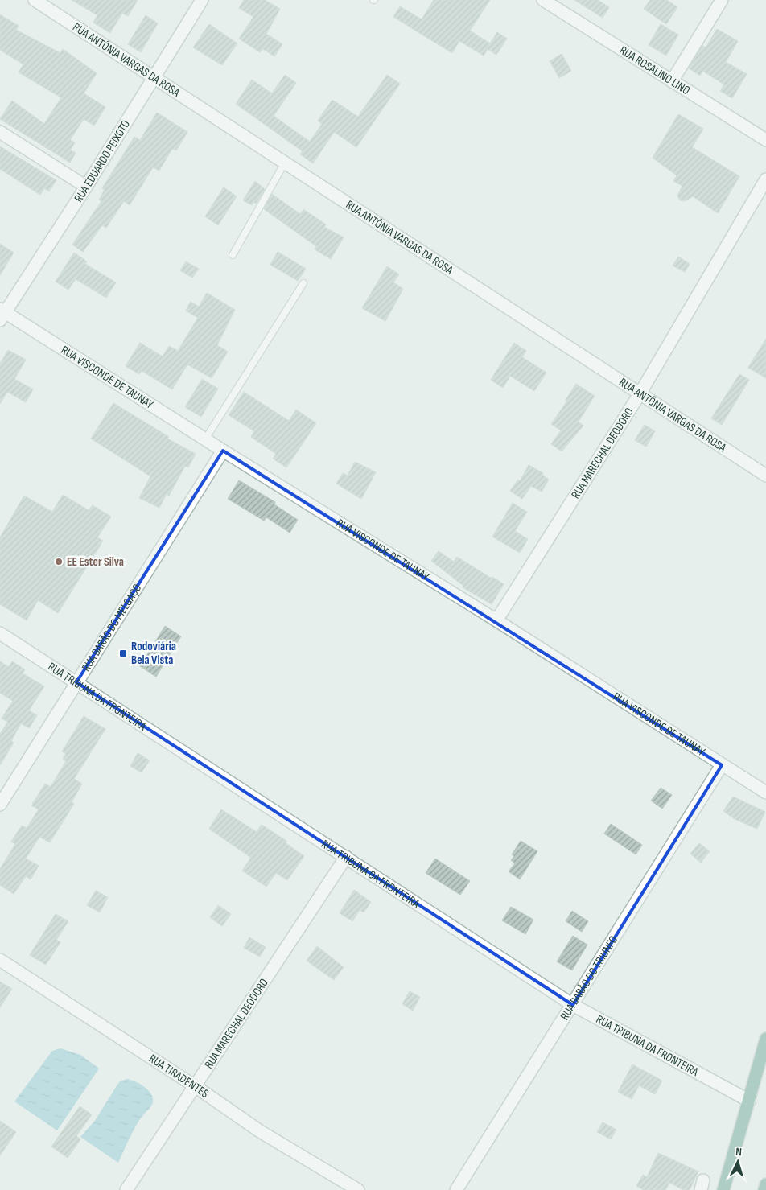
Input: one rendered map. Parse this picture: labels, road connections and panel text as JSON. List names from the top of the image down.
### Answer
{
  "streets": {
    "street": [
      "RUA ANTÔNIA VARGAS DA ROSA",
      "RUA ROSALINO LINO",
      "RUA EDUARDO PEIXOTO",
      "RUA VISCONDE DE TAUNAY",
      "RUA MARECHAL DEODORO",
      "RUA BARÃO DO MELGAÇO",
      "RUA TRIBUNA DA FRONTEIRA",
      "RUA BARÃO DO TRIUNFO",
      "RUA TIRADENTES"
    ]
  },
  "crossings": [
    ["RUA ANTÔNIA VARGAS DA ROSA", "RUA EDUARDO PEIXOTO"],
    ["RUA ANTÔNIA VARGAS DA ROSA", "RUA MARECHAL DEODORO"],
    ["RUA EDUARDO PEIXOTO", "RUA VISCONDE DE TAUNAY"],
    ["RUA VISCONDE DE TAUNAY", "RUA MARECHAL DEODORO"],
    ["RUA VISCONDE DE TAUNAY", "RUA BARÃO DO MELGAÇO"],
    ["RUA VISCONDE DE TAUNAY", "RUA BARÃO DO TRIUNFO"],
    ["RUA MARECHAL DEODORO", "RUA TRIBUNA DA FRONTEIRA"],
    ["RUA MARECHAL DEODORO", "RUA TIRADENTES"],
    ["RUA BARÃO DO MELGAÇO", "RUA TRIBUNA DA FRONTEIRA"],
    ["RUA TRIBUNA DA FRONTEIRA", "RUA BARÃO DO TRIUNFO"]
  ],
  "places": {
    "other": ["EE Ester Silva"],
    "transit": ["Rodoviária Bela Vista"]
  },
  "north": "top"
}
